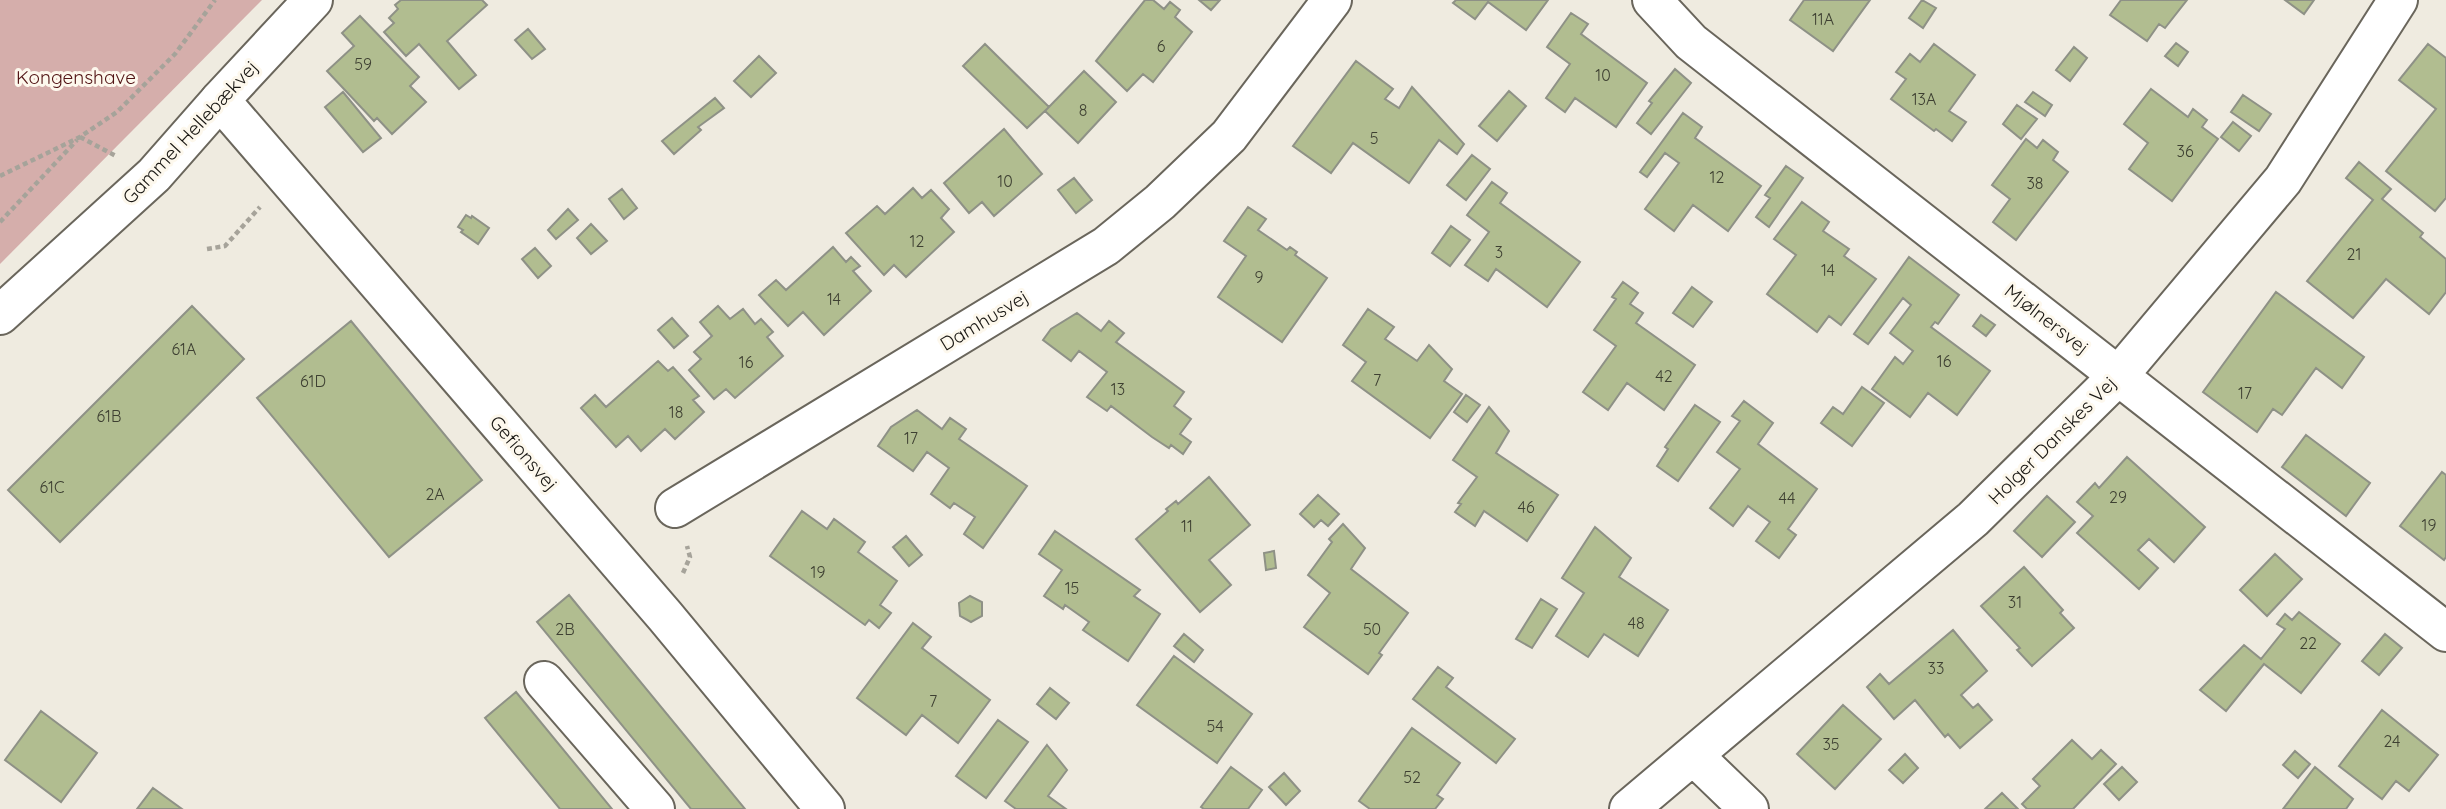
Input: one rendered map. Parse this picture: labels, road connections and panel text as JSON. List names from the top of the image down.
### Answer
{
  "streets": {
    "street": [
      "Gammel Hellebækvej",
      "Mjølnersvej",
      "Damhusvej",
      "Holger Danskes Vej",
      "Gefionsvej"
    ]
  },
  "crossings": [
    ["Gammel Hellebækvej", "Gefionsvej"],
    ["Mjølnersvej", "Holger Danskes Vej"]
  ],
  "parks": ["Kongenshave"],
  "house_numbers": [
    "11A",
    "6",
    "59",
    "10",
    "13A",
    "8",
    "5",
    "36",
    "12",
    "10",
    "38",
    "12",
    "3",
    "21",
    "14",
    "9",
    "14",
    "61A",
    "16",
    "16",
    "42",
    "7",
    "61D",
    "13",
    "17",
    "18",
    "61B",
    "17",
    "61C",
    "2A",
    "29",
    "44",
    "46",
    "19",
    "11",
    "19",
    "15",
    "31",
    "48",
    "2B",
    "50",
    "22",
    "33",
    "7",
    "54",
    "24",
    "35",
    "52"
  ]
}
